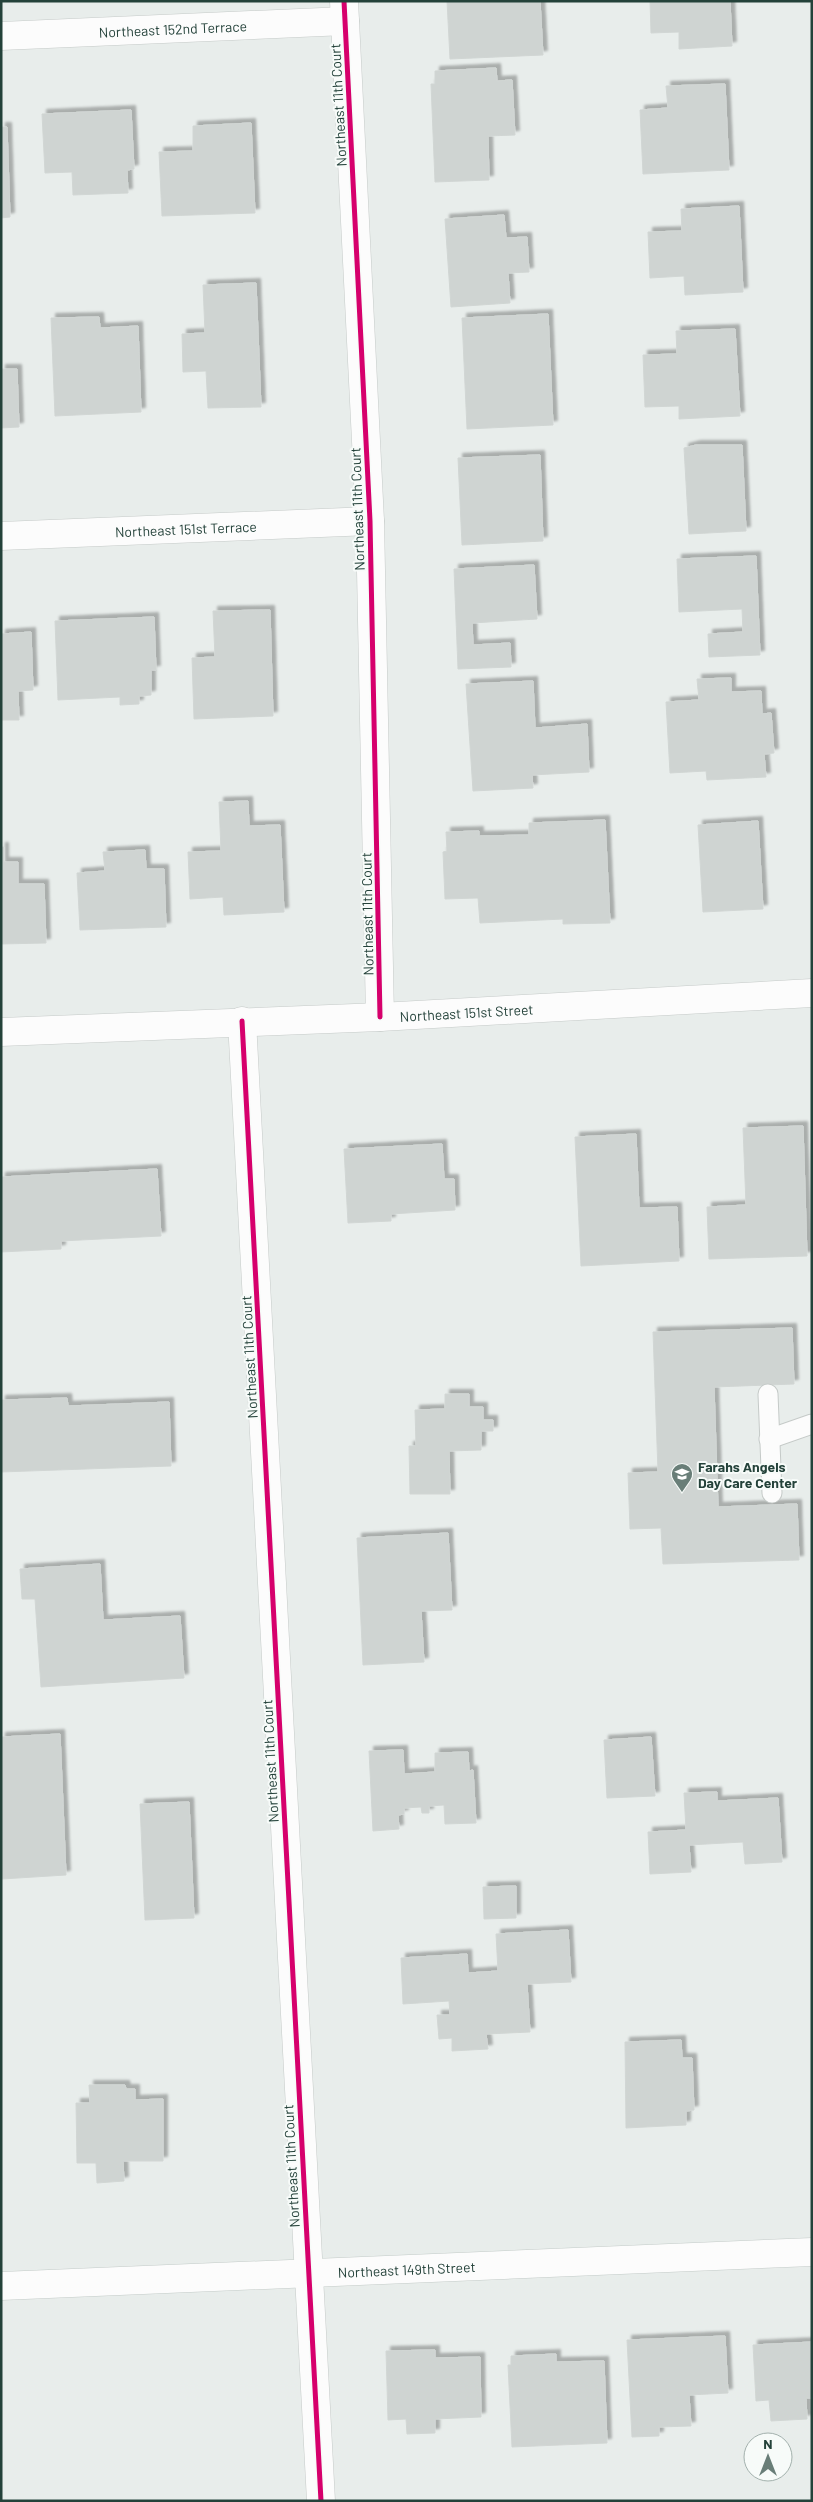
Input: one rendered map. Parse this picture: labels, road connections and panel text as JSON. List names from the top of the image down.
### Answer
{
  "streets": {
    "street": [
      "Northeast 152nd Terrace",
      "Northeast 11th Court",
      "Northeast 151st Terrace",
      "Northeast 151st Street",
      "Northeast 149th Street"
    ]
  },
  "crossings": [
    ["Northeast 152nd Terrace", "Northeast 11th Court"],
    ["Northeast 11th Court", "Northeast 151st Terrace"],
    ["Northeast 11th Court", "Northeast 151st Street"],
    ["Northeast 11th Court", "Northeast 149th Street"]
  ],
  "places": {
    "school or university": ["Farahs Angels Day Care Center"]
  },
  "north": "top"
}
